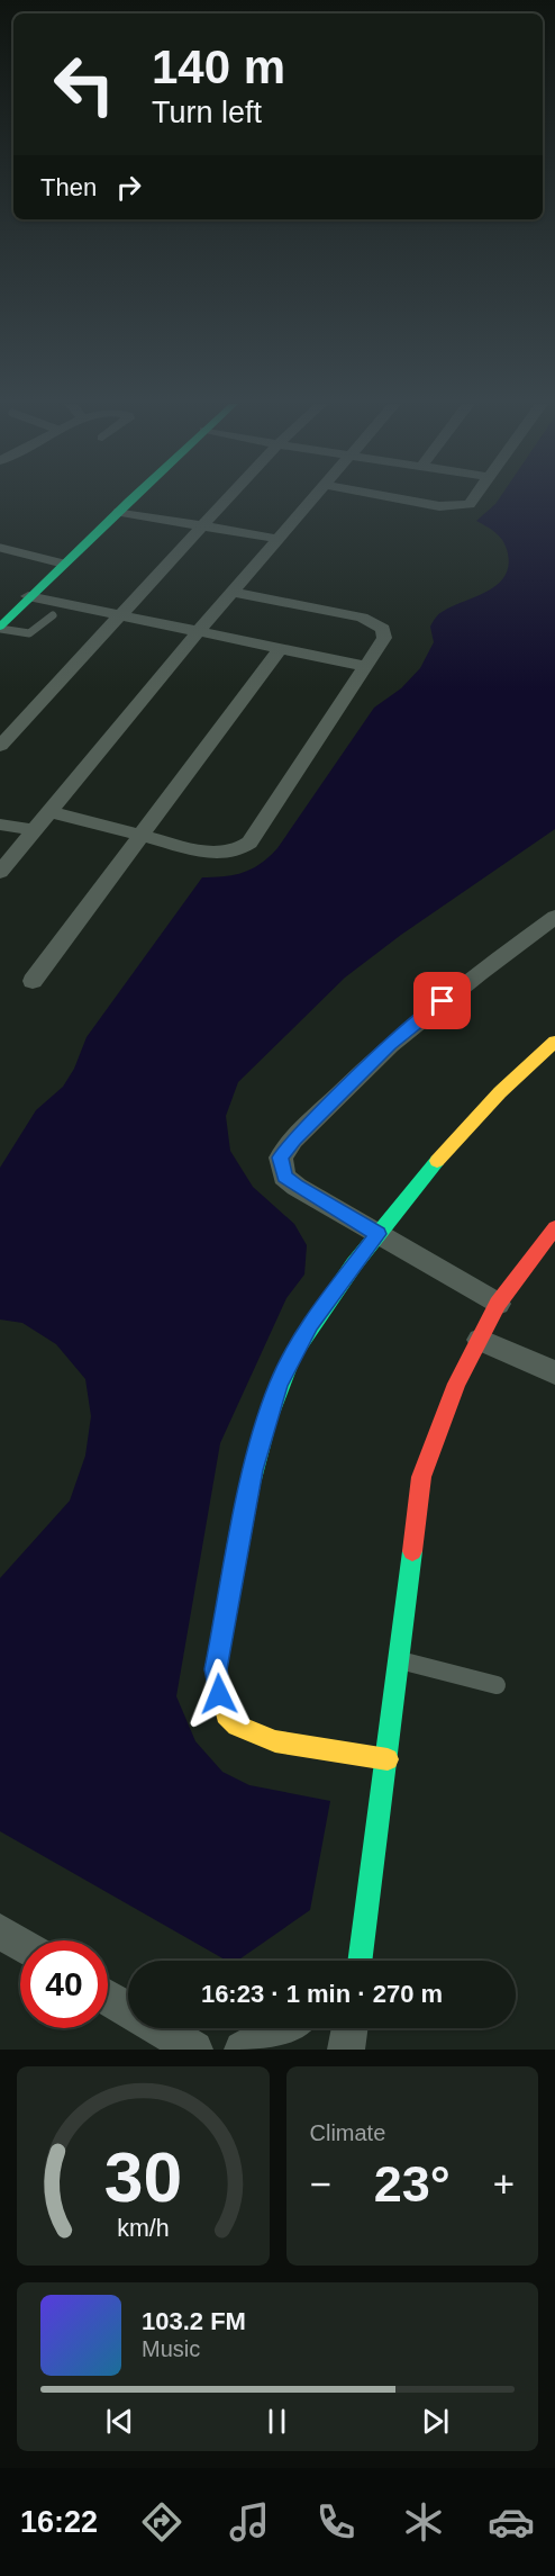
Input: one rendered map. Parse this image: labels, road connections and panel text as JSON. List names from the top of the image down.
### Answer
{
  "page": {
    "turn": ["140 m", "Turn left"],
    "then": "Then",
    "limit": "40",
    "trip": "16:23 · 1 min · 270 m",
    "tile": "Climate",
    "heat": ["−", "23°", "+"],
    "song": ["103.2 FM", "Music"],
    "tabs": "16:22",
    "gauge": ["30", "km/h"]
  }
}
